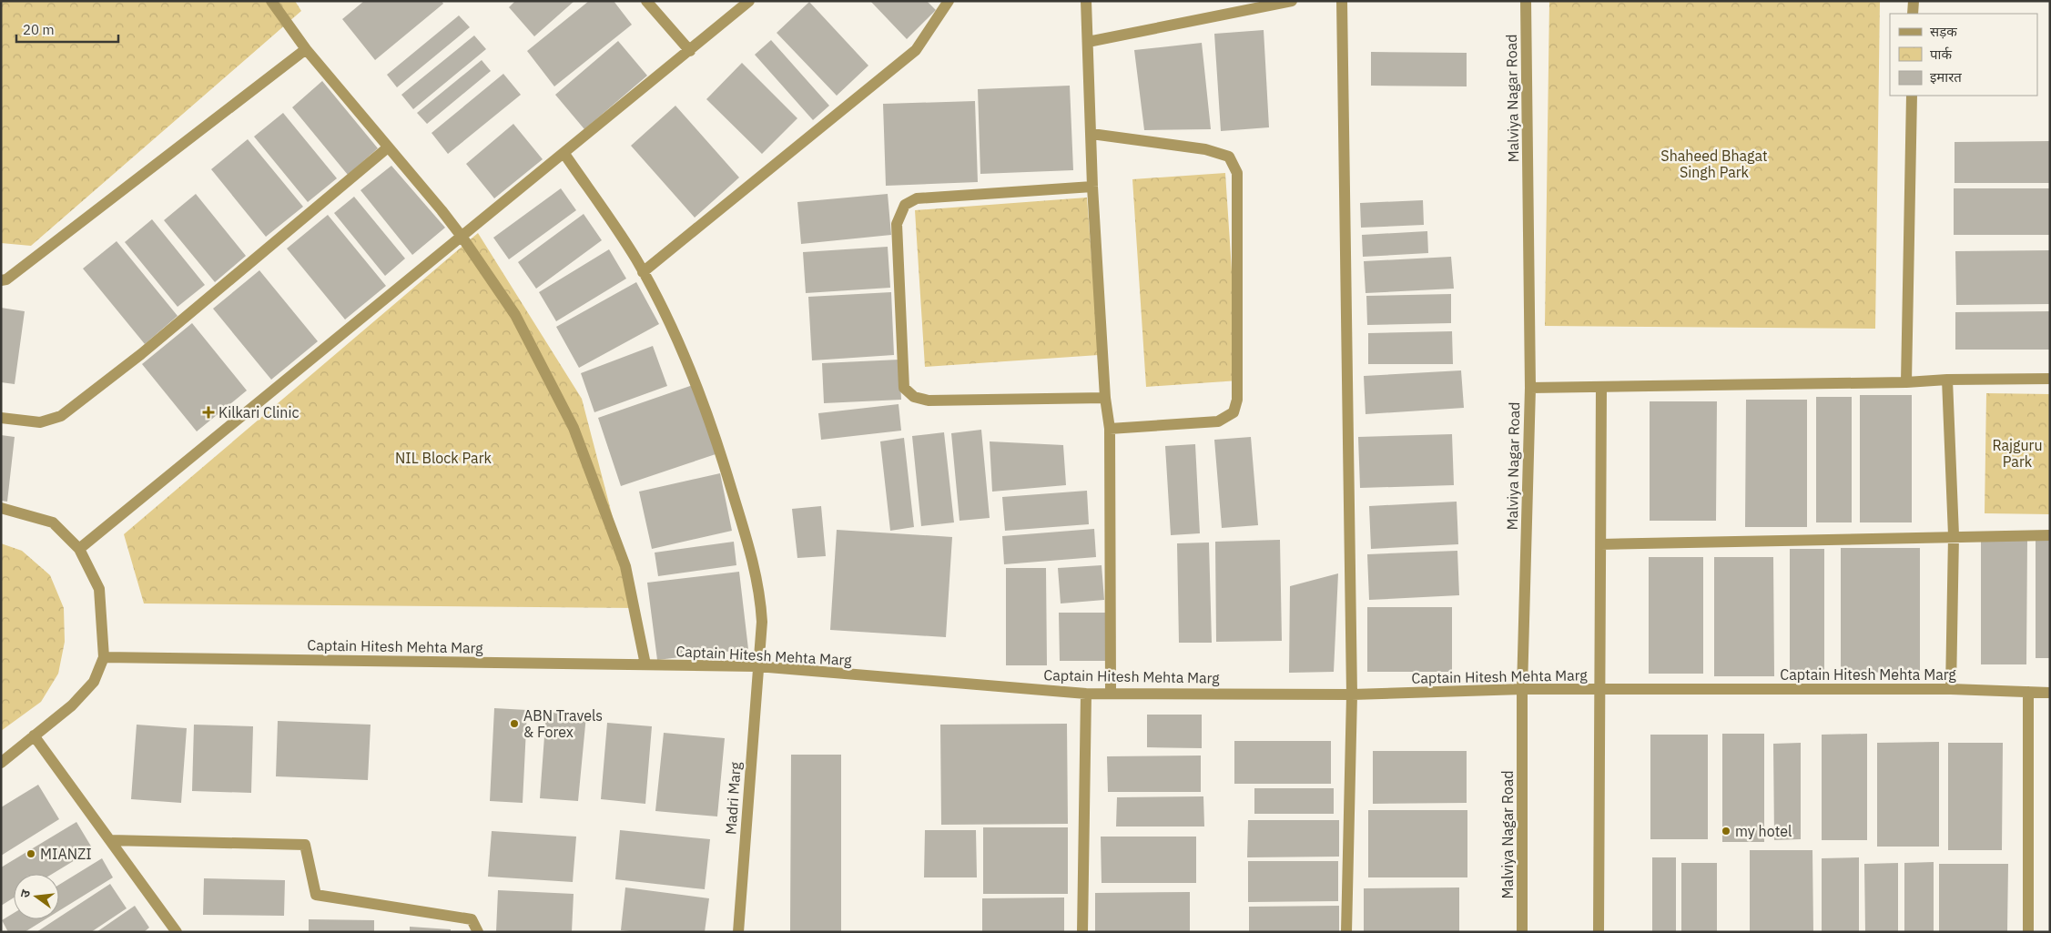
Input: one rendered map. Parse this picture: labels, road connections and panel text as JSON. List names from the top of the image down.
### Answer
{
  "streets": {
    "street": ["Malviya Nagar Road", "Captain Hitesh Mehta Marg", "Madri Marg"]
  },
  "crossings": [
    ["Malviya Nagar Road", "Captain Hitesh Mehta Marg"],
    ["Captain Hitesh Mehta Marg", "Madri Marg"]
  ],
  "parks": ["Shaheed Bhagat Singh Park", "Rajguru Park", "NIL Block Park"],
  "places": {
    "health": ["Kilkari Clinic"],
    "other": ["ABN Travels & Forex", "my hotel", "MIANZI"]
  },
  "legend": ["सड़क", "पार्क", "इमारत"],
  "scale_bar": "20 m",
  "north": "left"
}
